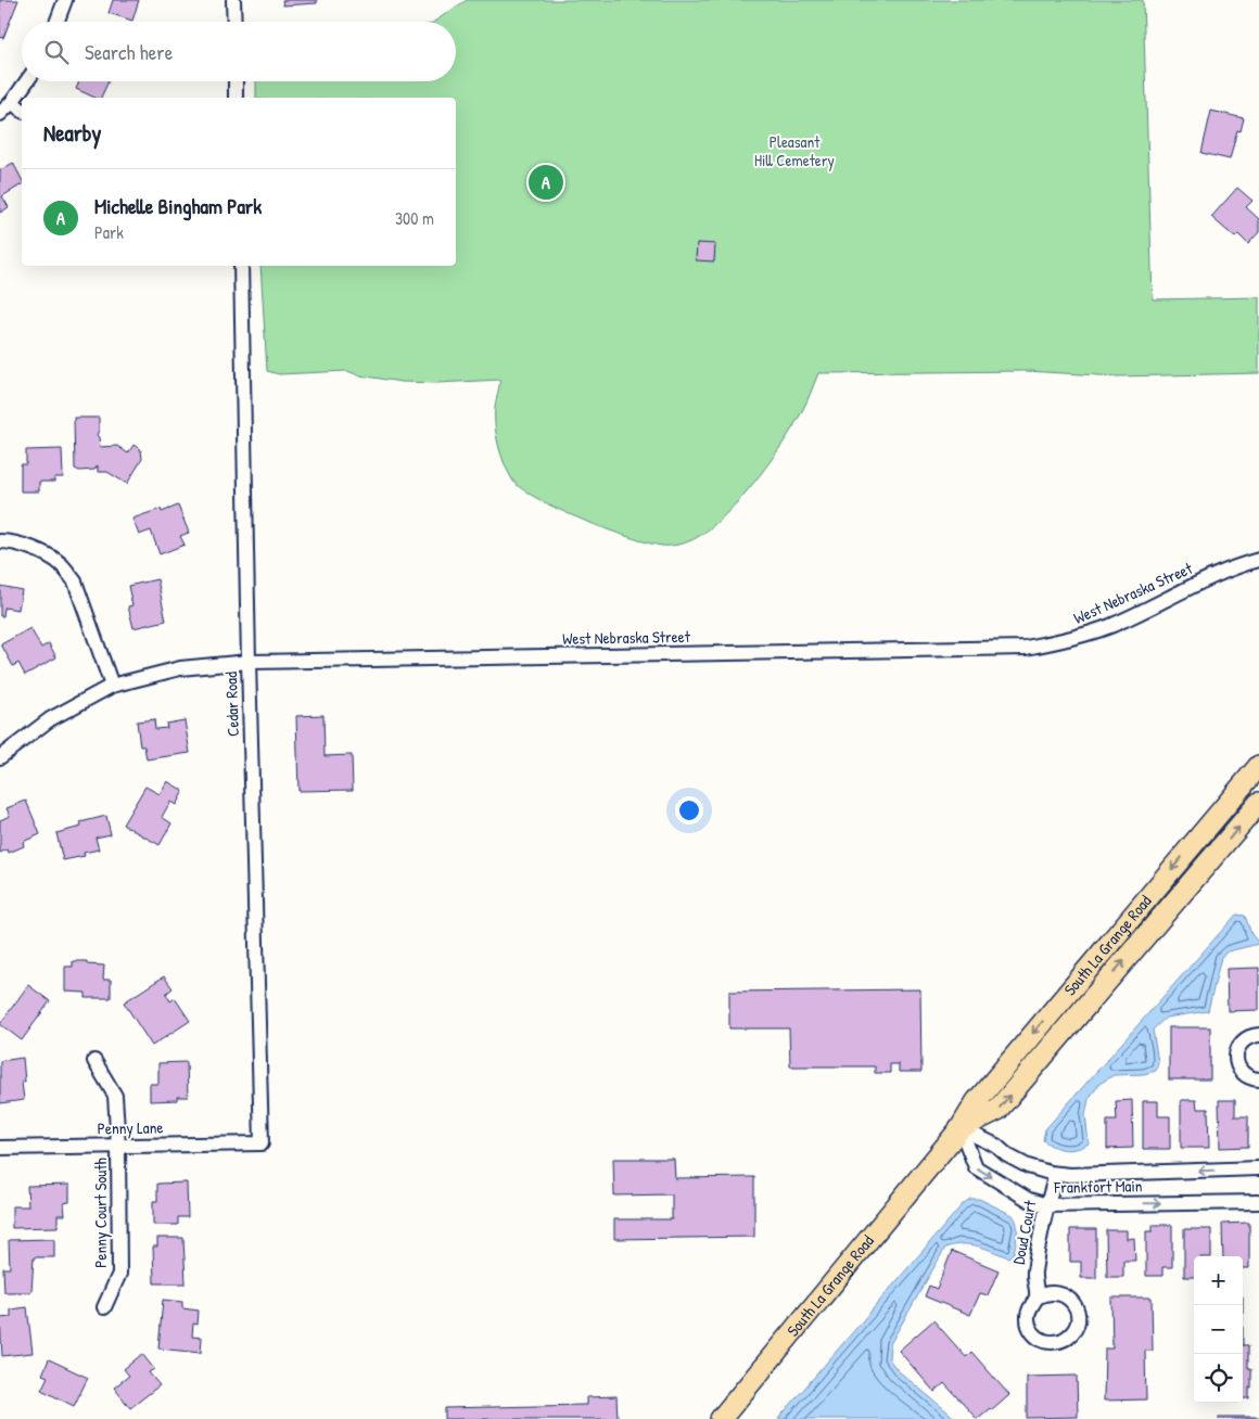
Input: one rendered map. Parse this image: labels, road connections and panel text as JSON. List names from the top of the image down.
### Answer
{
  "streets": {
    "main road": ["South La Grange Road"],
    "street": [
      "West Nebraska Street",
      "Cedar Road",
      "Penny Lane",
      "Frankfort Main",
      "Penny Court South",
      "Doud Court"
    ]
  },
  "crossings": [
    ["West Nebraska Street", "Cedar Road"],
    ["Cedar Road", "Penny Lane"],
    ["South La Grange Road", "Frankfort Main"],
    ["Penny Lane", "Penny Court South"],
    ["Frankfort Main", "Doud Court"]
  ],
  "parks": ["Pleasant Hill Cemetery"],
  "page": {
    "search": "Search here",
    "heading": "Nearby",
    "pins": "A",
    "list": [
      {
        "mark": "A",
        "name": "Michelle Bingham Park",
        "note": "Park",
        "value": "300 m"
      }
    ],
    "map_buttons": ["+", "−"]
  }
}
